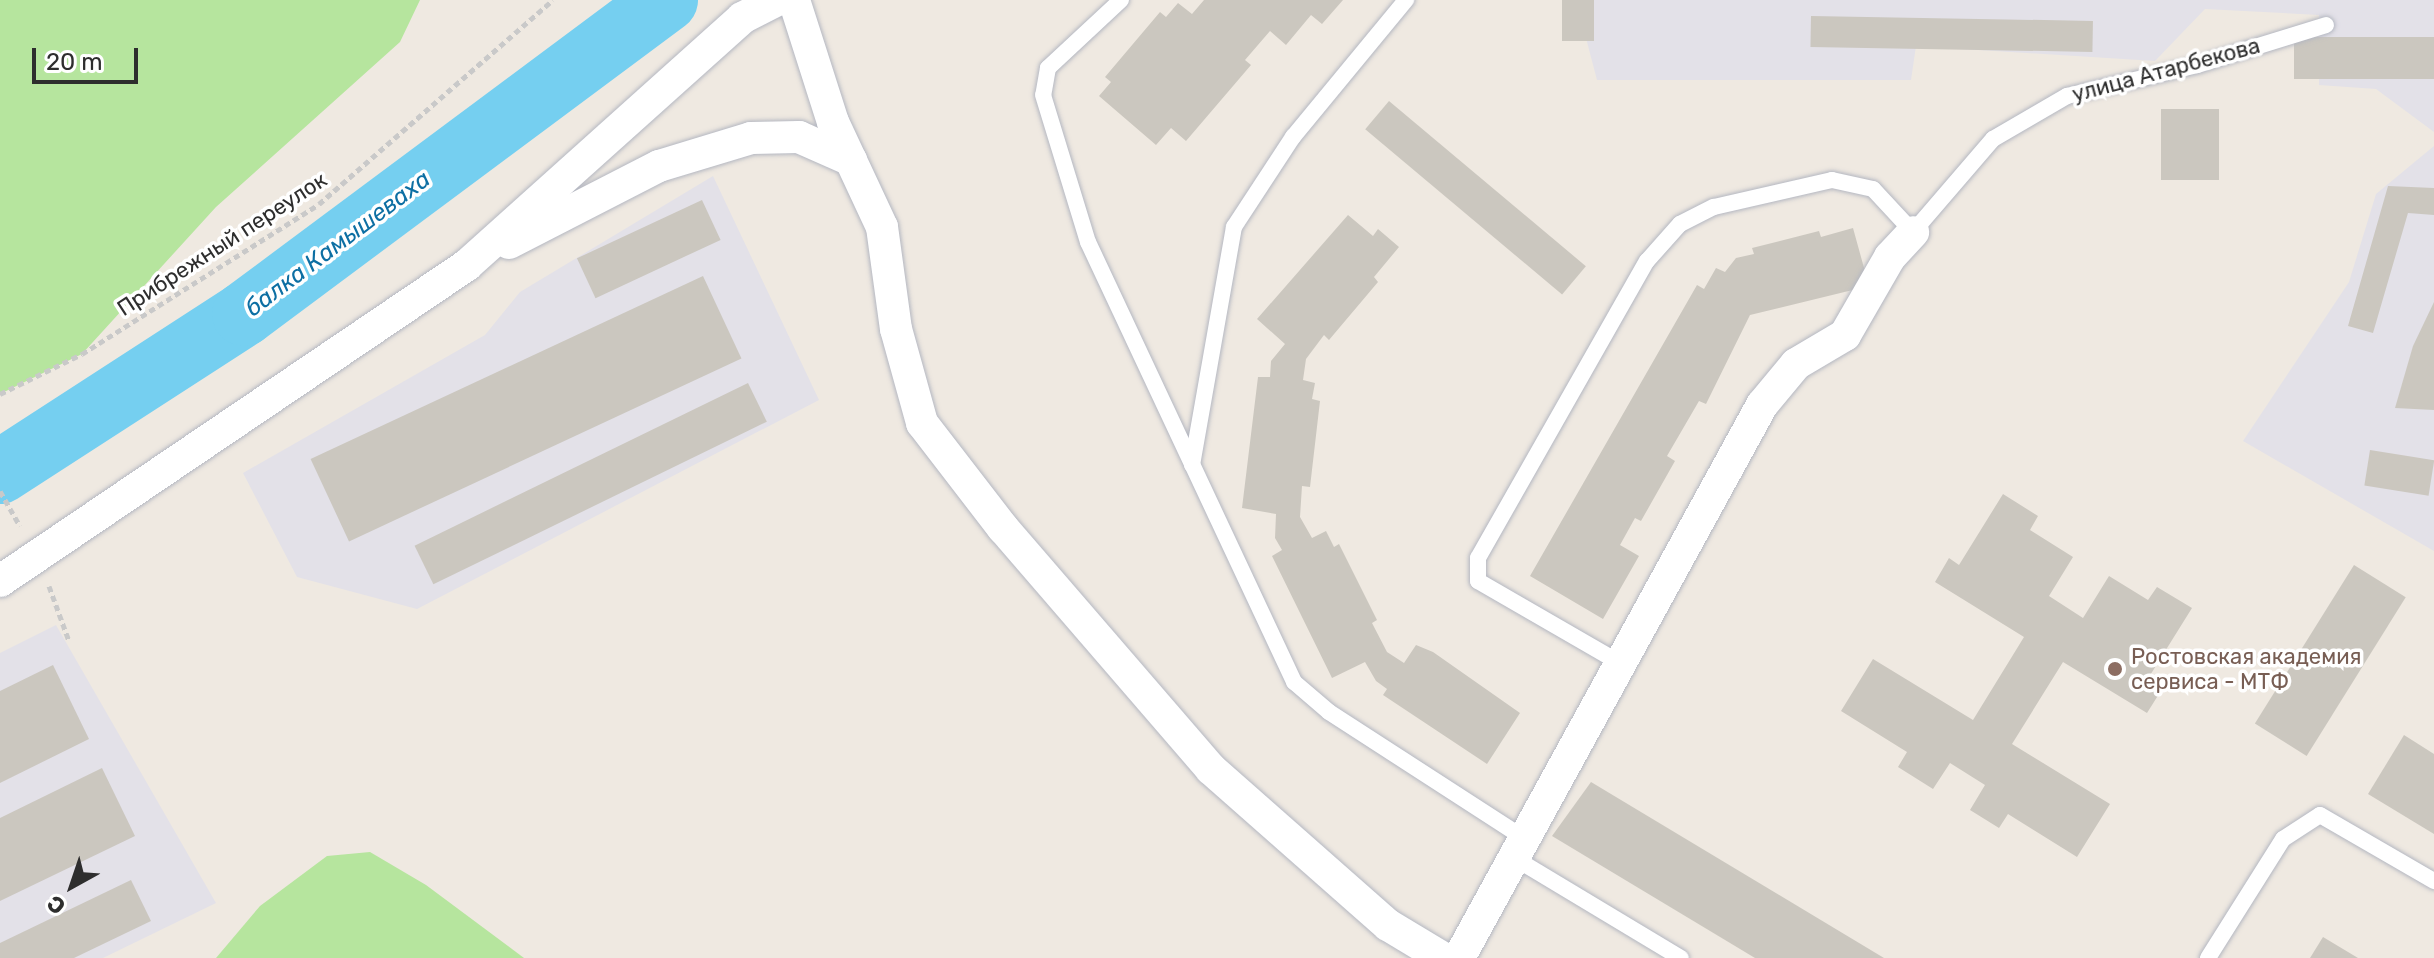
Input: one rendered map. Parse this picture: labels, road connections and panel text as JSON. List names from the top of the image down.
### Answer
{
  "streets": {
    "lane": ["улица Атарбекова"],
    "path": ["Прибрежный переулок"]
  },
  "water": ["балка Камышеваха"],
  "places": ["Ростовская академия сервиса - МТФ"],
  "scale_bar": "20 m",
  "north": "bottom left"
}
